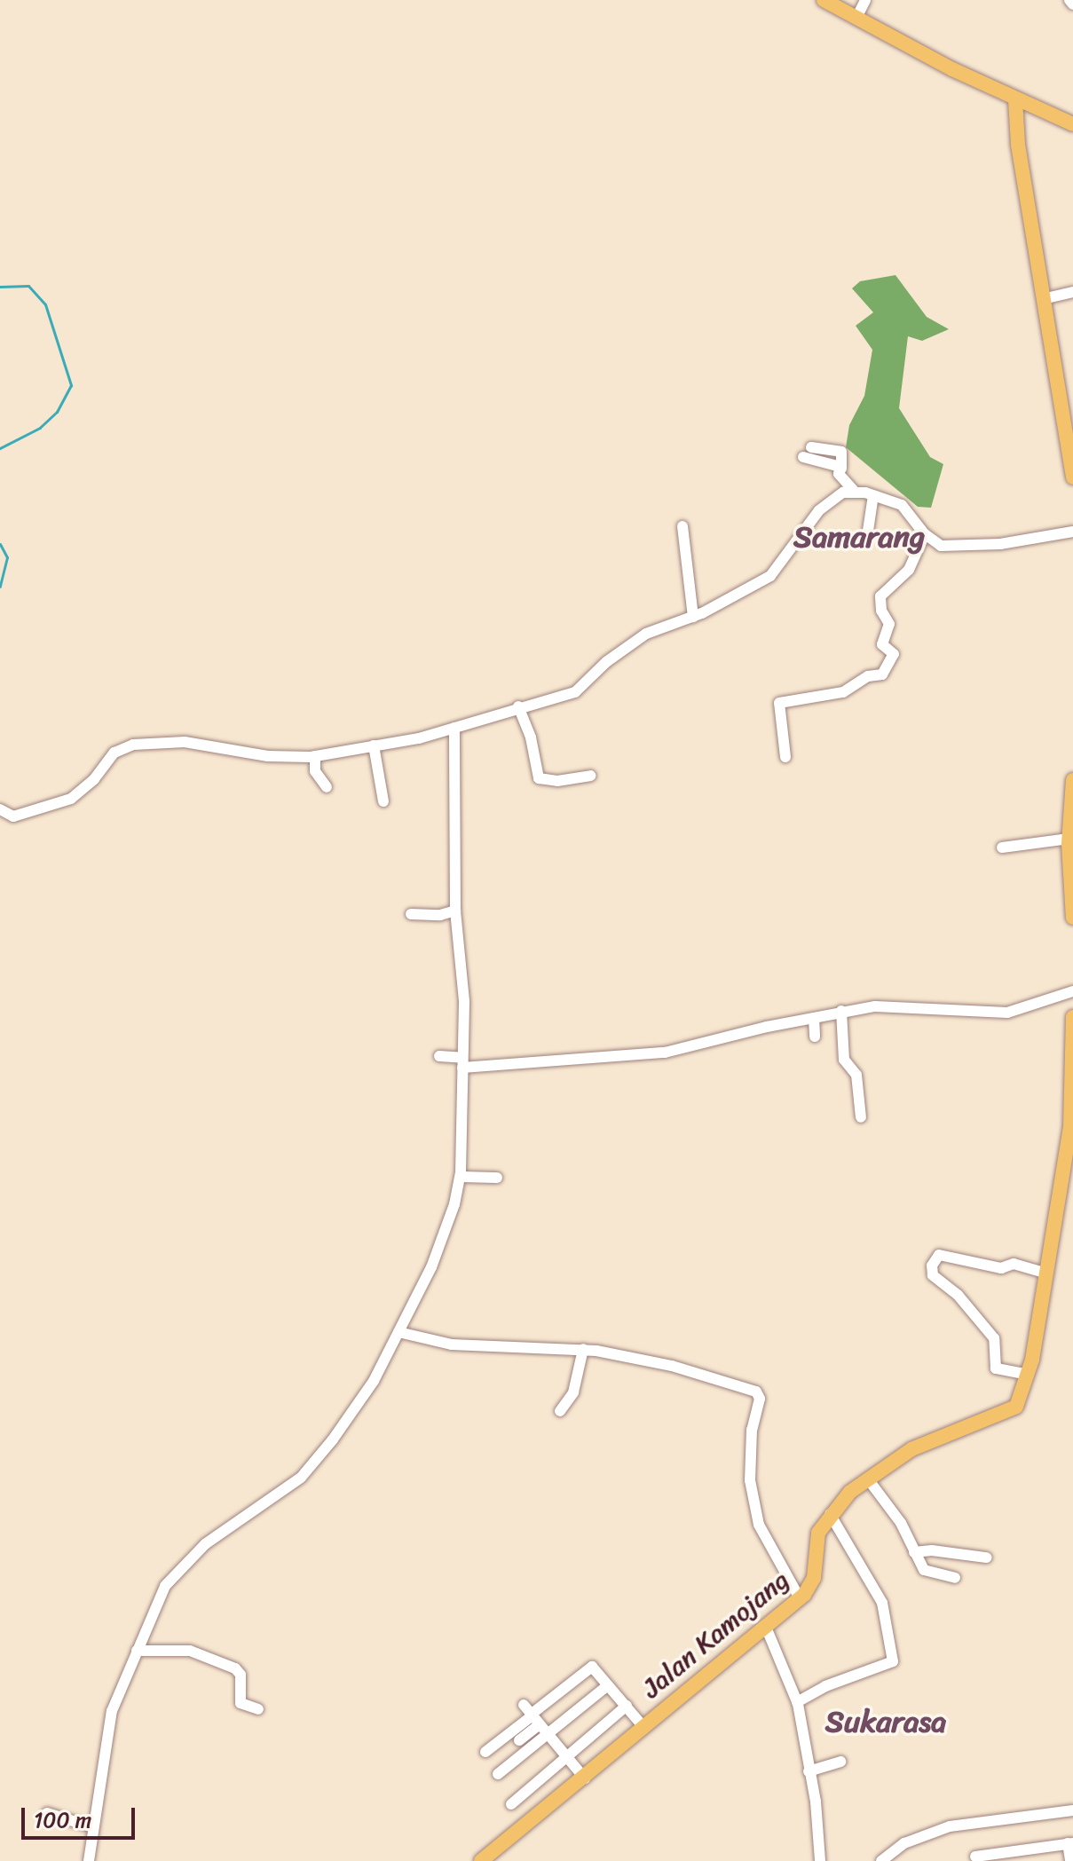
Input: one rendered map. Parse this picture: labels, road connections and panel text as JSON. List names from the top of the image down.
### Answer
{
  "streets": {
    "main road": ["Jalan Kamojang"]
  },
  "districts": ["Samarang", "Sukarasa"],
  "scale_bar": "100 m"
}
